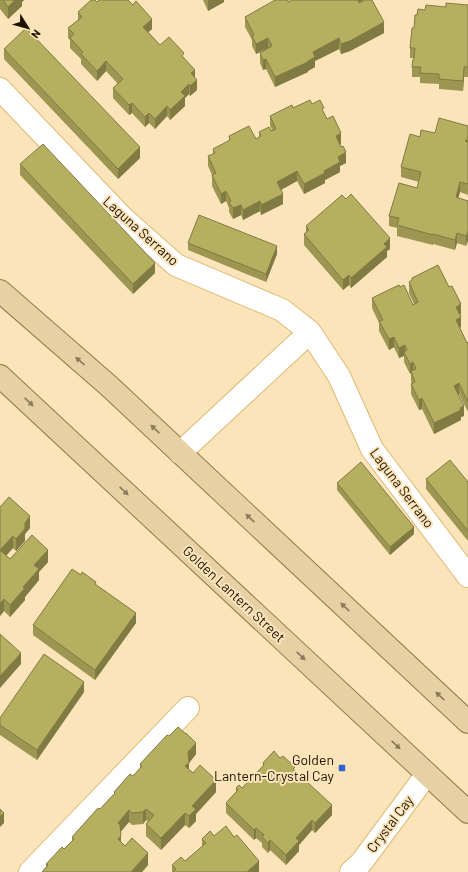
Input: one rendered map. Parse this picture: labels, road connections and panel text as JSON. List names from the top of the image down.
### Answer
{
  "streets": {
    "main road": ["Golden Lantern Street"],
    "street": ["Laguna Serrano", "Crystal Cay"]
  },
  "crossings": [
    ["Golden Lantern Street", "Crystal Cay"]
  ],
  "places": {
    "transit": ["Golden Lantern-Crystal Cay"]
  },
  "north": "bottom right"
}
